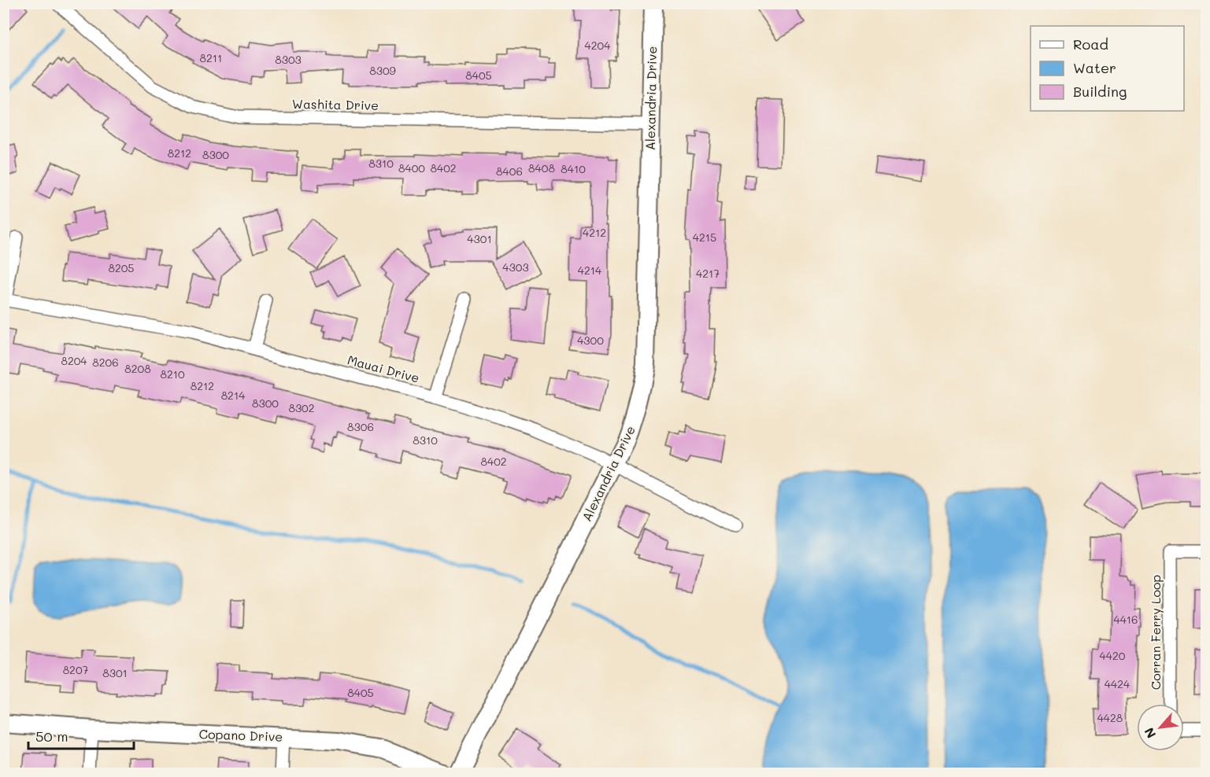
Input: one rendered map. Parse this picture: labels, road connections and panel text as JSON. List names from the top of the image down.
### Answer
{
  "streets": {
    "street": [
      "Alexandria Drive",
      "Washita Drive",
      "Mauai Drive",
      "Corran Ferry Loop",
      "Copano Drive"
    ]
  },
  "crossings": [
    ["Alexandria Drive", "Washita Drive"],
    ["Alexandria Drive", "Mauai Drive"]
  ],
  "house_numbers": [
    "4204",
    "8211",
    "8303",
    "8309",
    "8405",
    "8212",
    "8300",
    "8310",
    "8400",
    "8402",
    "8408",
    "8410",
    "8406",
    "4212",
    "4215",
    "4301",
    "4303",
    "8205",
    "4214",
    "4217",
    "4300",
    "8204",
    "8206",
    "8208",
    "8210",
    "8212",
    "8214",
    "8300",
    "8302",
    "8306",
    "8310",
    "8402",
    "4416",
    "4420",
    "8207",
    "8301",
    "4424",
    "8405",
    "4428"
  ],
  "legend": ["Road", "Water", "Building"],
  "scale_bar": "50 m",
  "north": "bottom left"
}
